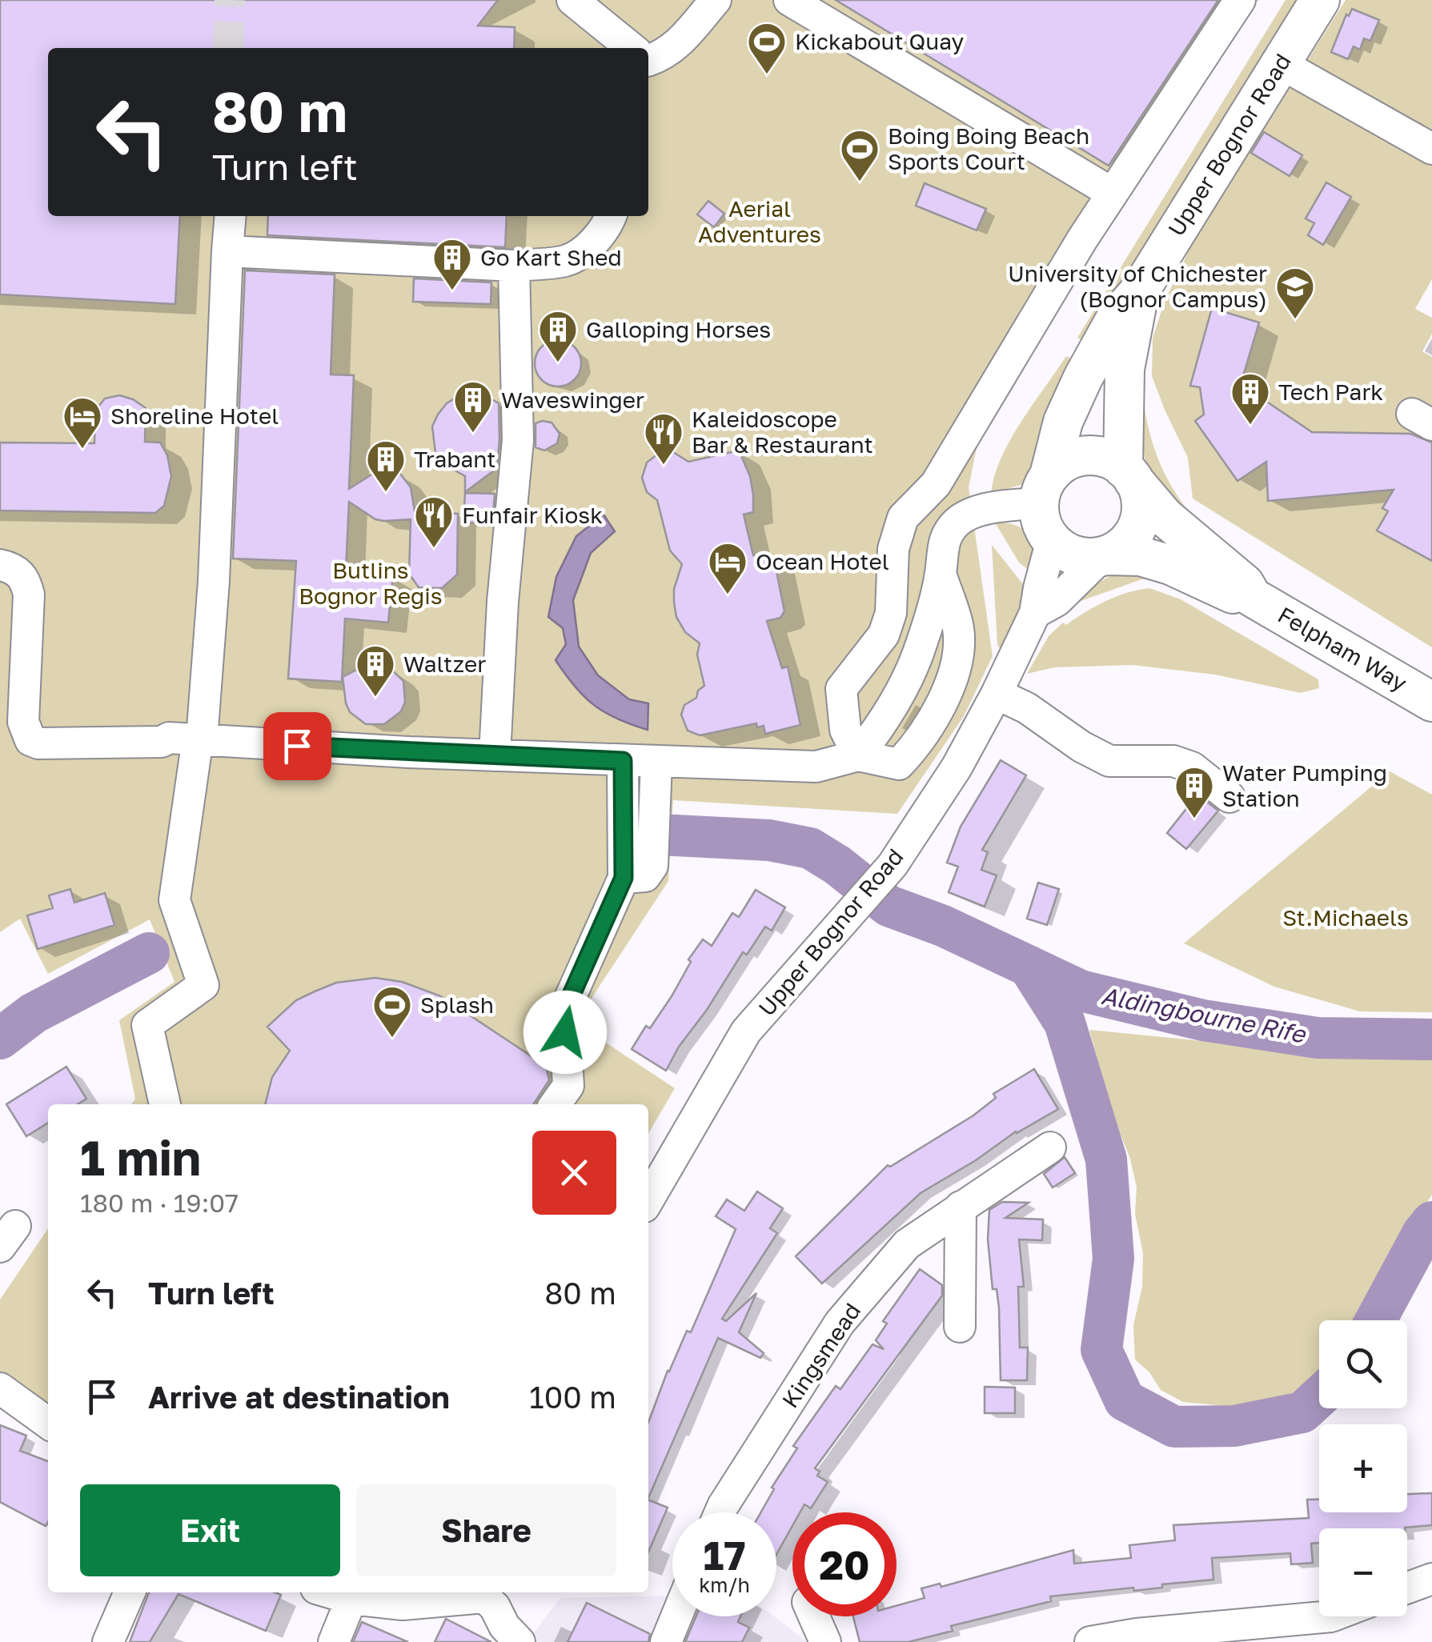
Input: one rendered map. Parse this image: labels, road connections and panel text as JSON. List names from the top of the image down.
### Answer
{
  "streets": {
    "main road": ["Upper Bognor Road", "Felpham Way"],
    "street": ["Kingsmead"]
  },
  "crossings": [
    ["Upper Bognor Road", "Felpham Way"]
  ],
  "water": ["Aldingbourne Rife"],
  "parks": ["Aerial Adventures", "Butlins Bognor Regis", "St.Michaels"],
  "places": {
    "sports": ["Kickabout Quay", "Boing Boing Beach Sports Court", "Splash"],
    "building": [
      "Go Kart Shed",
      "Galloping Horses",
      "Tech Park",
      "Waveswinger",
      "Trabant",
      "Waltzer",
      "Water Pumping Station"
    ],
    "school or university": ["University of Chichester (Bognor Campus)"],
    "hotel": ["Shoreline Hotel", "Ocean Hotel"],
    "restaurant": ["Kaleidoscope Bar & Restaurant", "Funfair Kiosk"]
  },
  "page": {
    "turn": ["80 m", "Turn left"],
    "heading": ["1 min", "180 m · 19:07"],
    "list": [
      {
        "name": "Turn left",
        "value": "80 m"
      },
      {
        "name": "Arrive at destination",
        "value": "100 m"
      }
    ],
    "map_buttons": ["+", "−"],
    "buttons": ["Exit", "Share"],
    "speed": "17 km/h",
    "limit": "20"
  }
}
